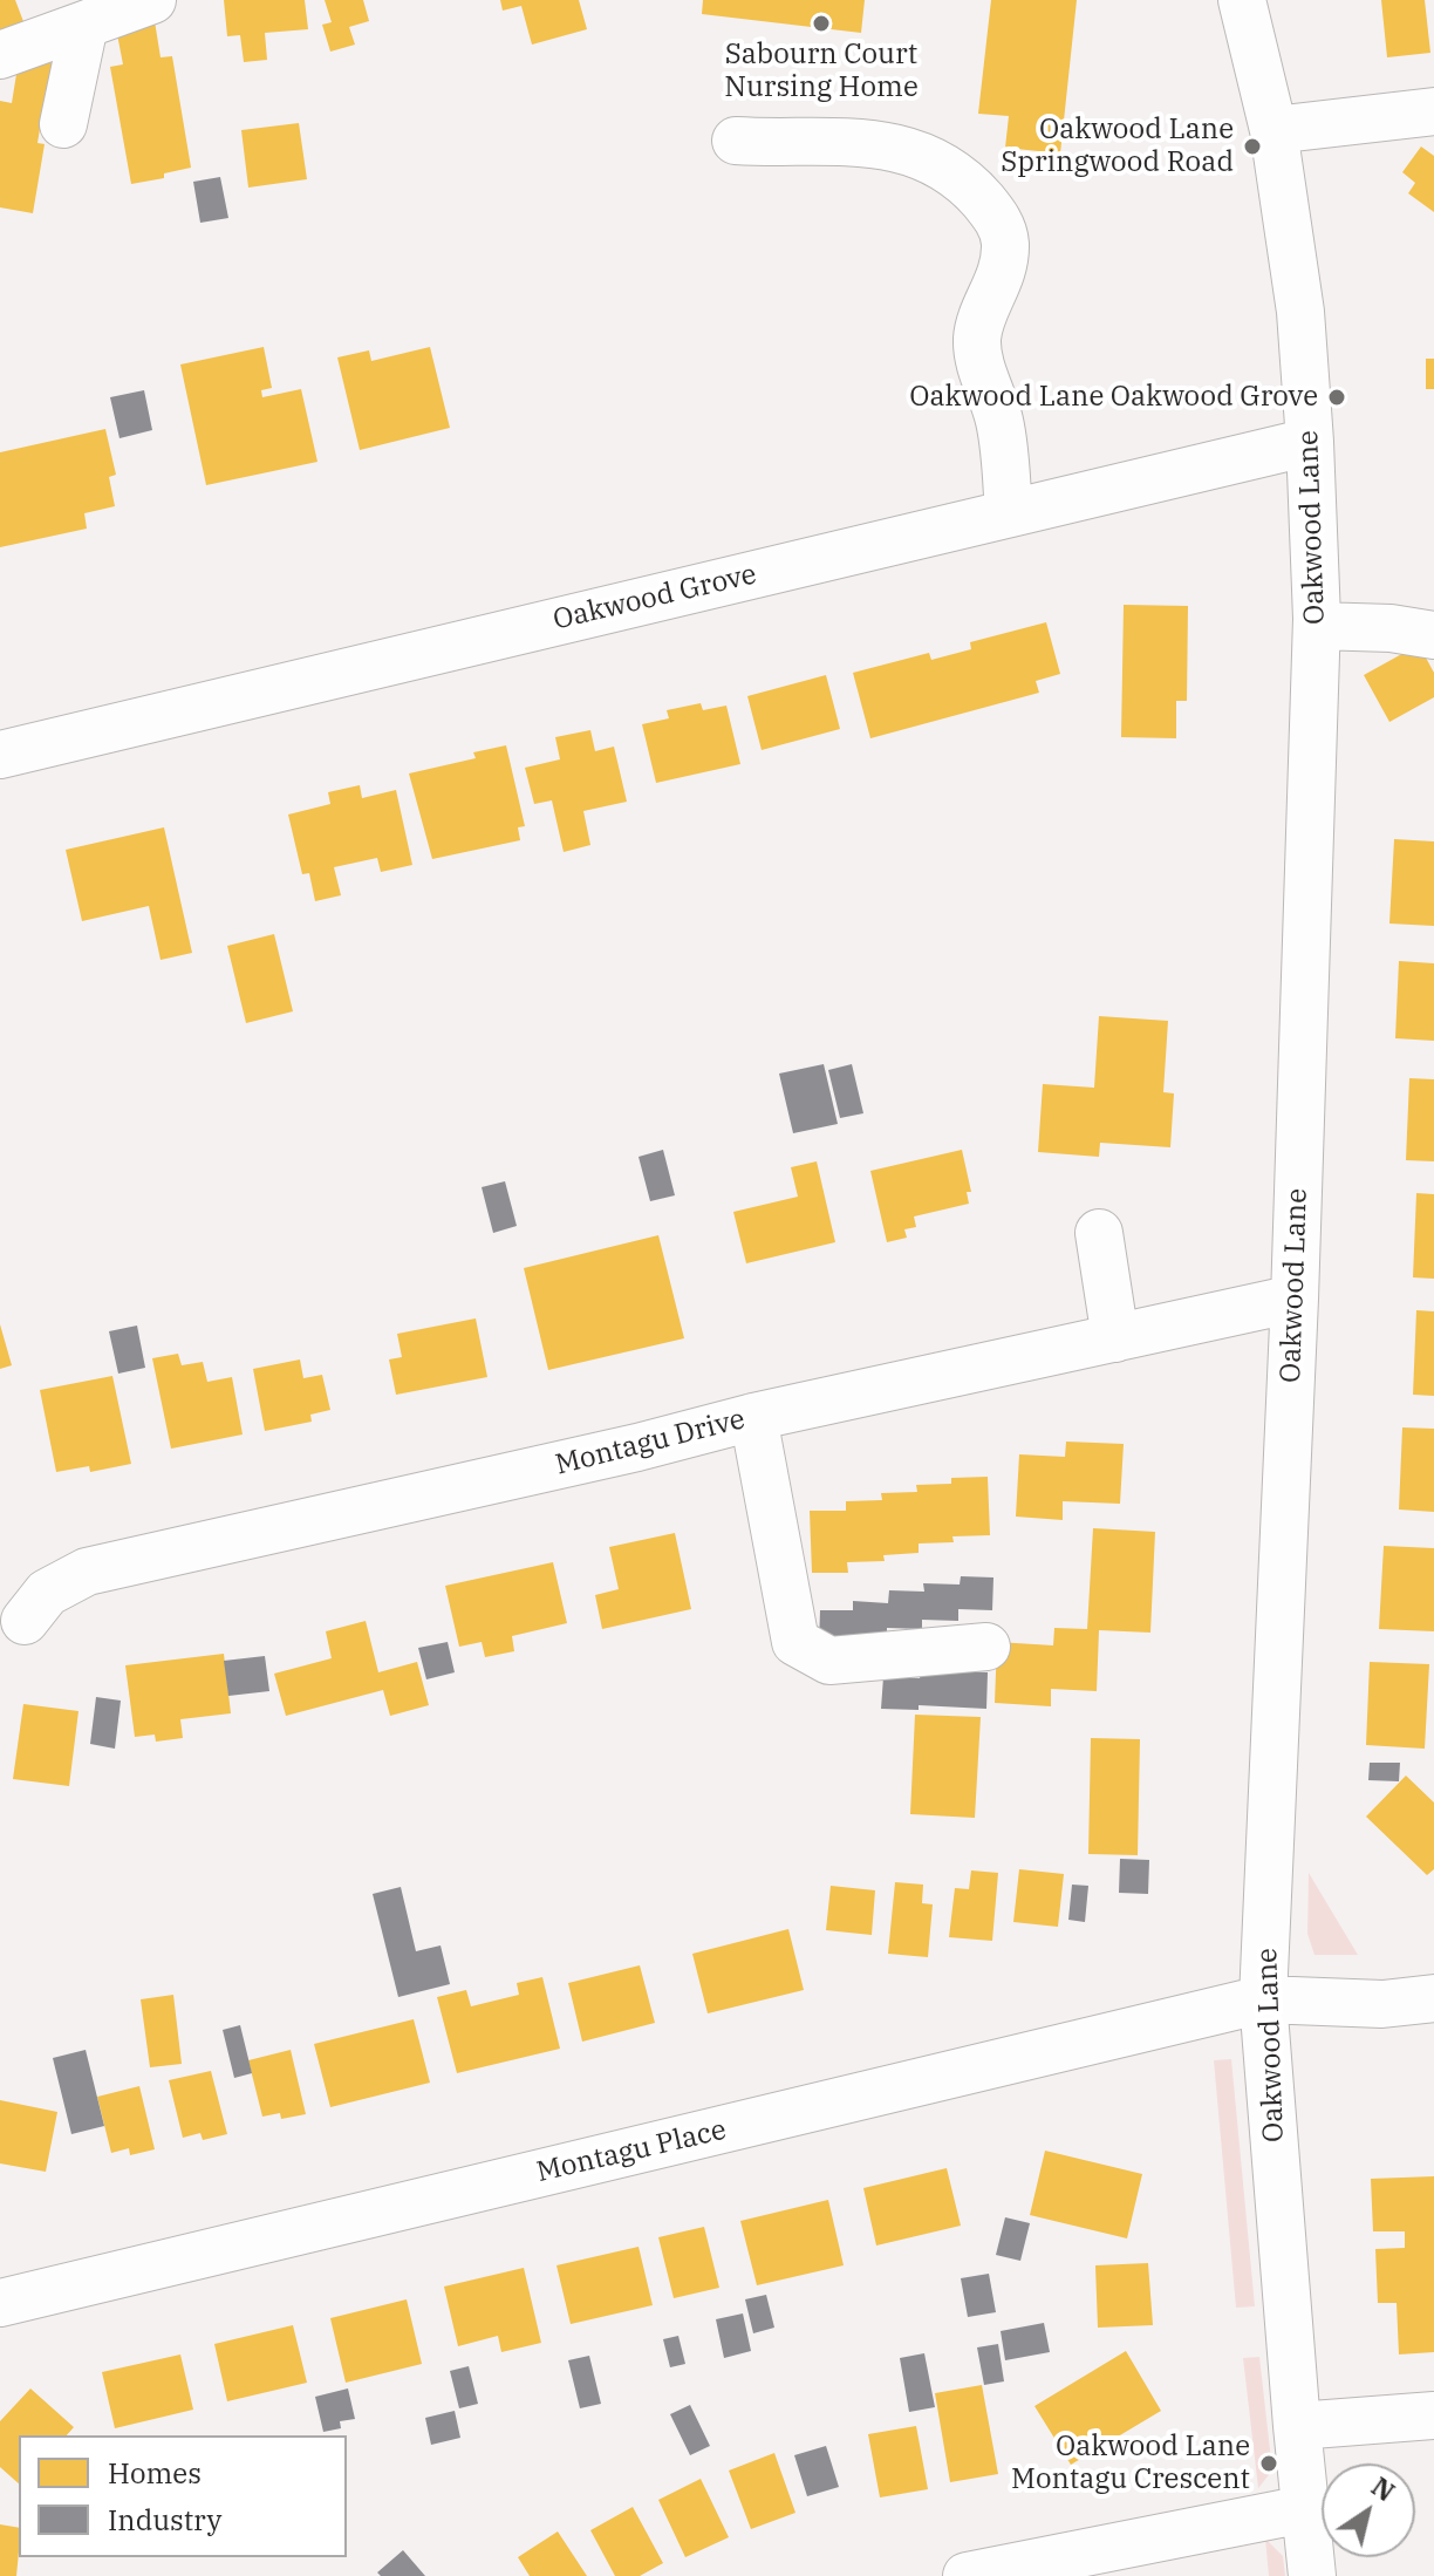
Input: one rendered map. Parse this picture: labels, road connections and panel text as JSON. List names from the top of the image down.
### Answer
{
  "streets": {
    "street": [
      "Oakwood Lane",
      "Oakwood Grove",
      "Montagu Drive",
      "Montagu Place"
    ]
  },
  "crossings": [
    ["Oakwood Lane", "Oakwood Grove"],
    ["Oakwood Lane", "Montagu Drive"],
    ["Oakwood Lane", "Montagu Place"]
  ],
  "places": [
    "Sabourn Court Nursing Home",
    "Oakwood Lane Springwood Road",
    "Oakwood Lane Oakwood Grove",
    "Oakwood Lane Montagu Crescent"
  ],
  "legend": ["Homes", "Industry"],
  "north": "top right"
}
